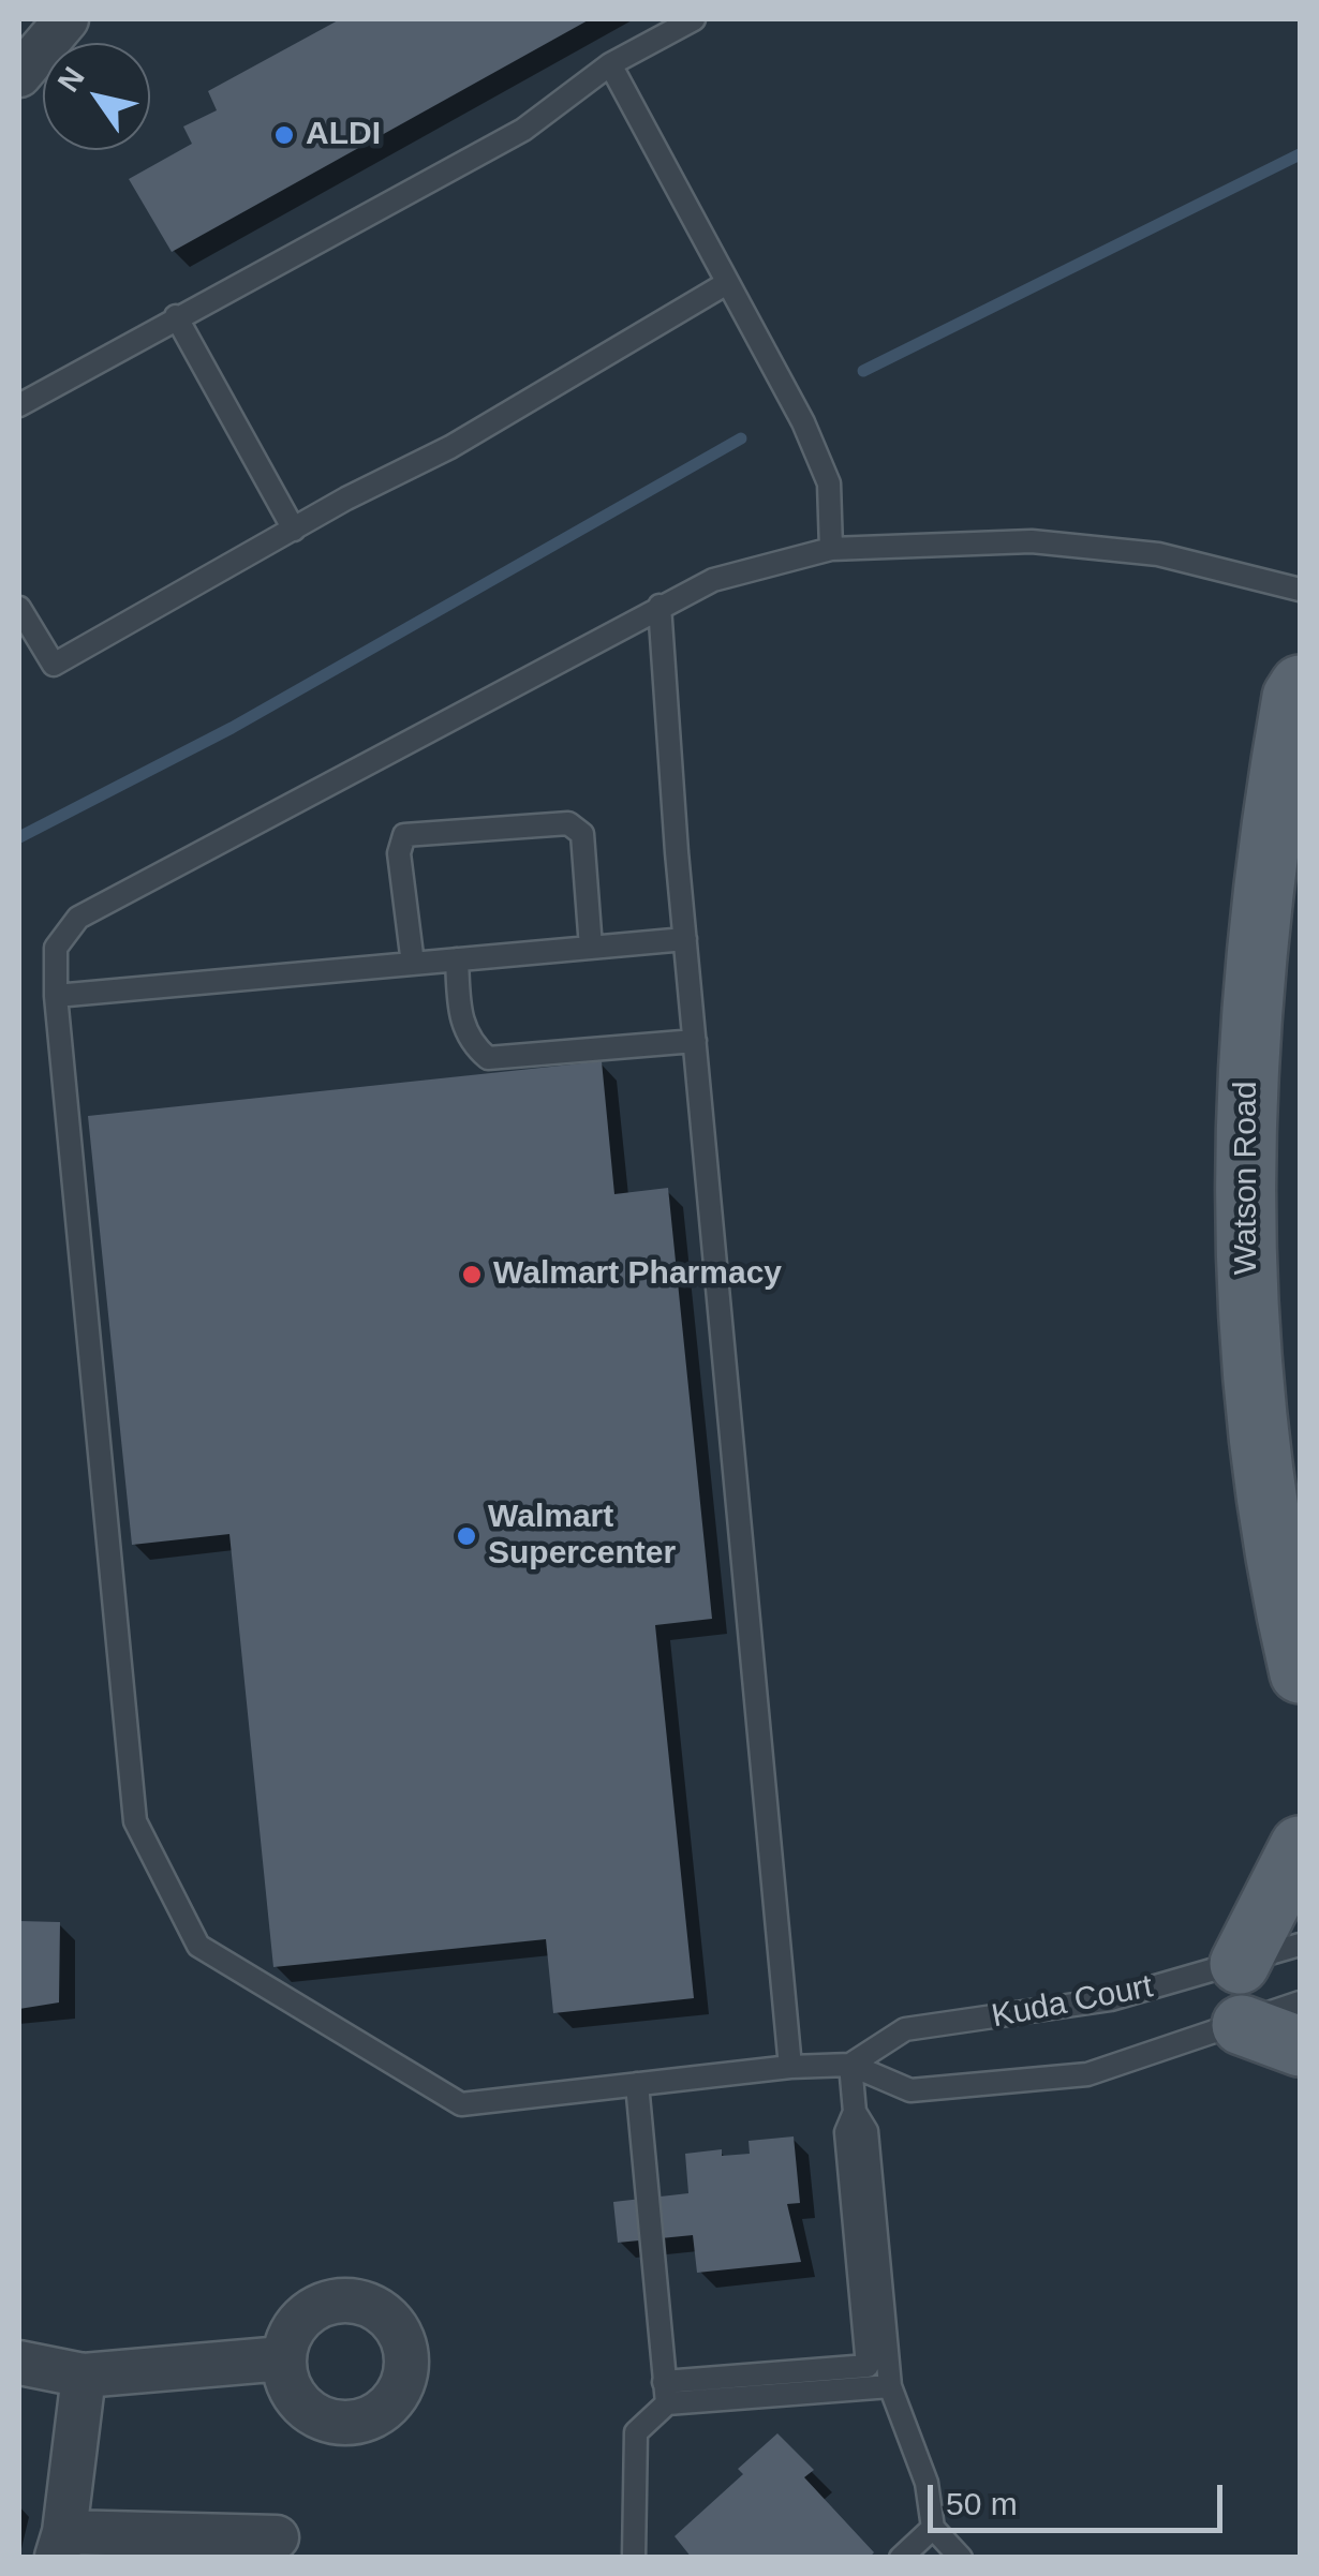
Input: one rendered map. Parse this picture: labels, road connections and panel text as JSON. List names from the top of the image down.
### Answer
{
  "streets": {
    "main road": ["Watson Road"],
    "lane": ["Kuda Court"]
  },
  "places": ["ALDI", "Walmart Pharmacy", "Walmart Supercenter"],
  "scale_bar": "50 m",
  "north": "top left"
}
